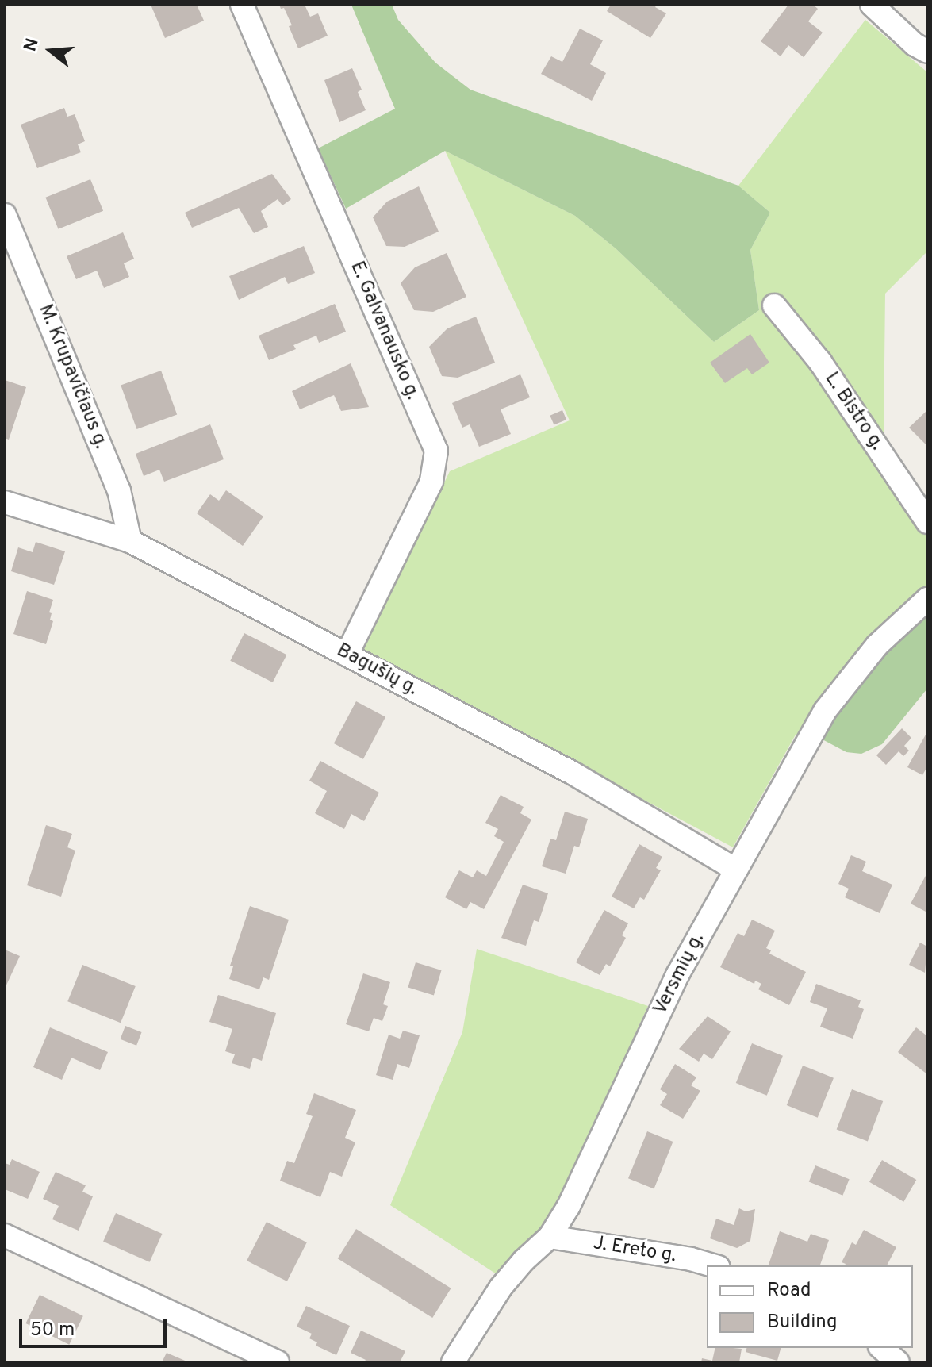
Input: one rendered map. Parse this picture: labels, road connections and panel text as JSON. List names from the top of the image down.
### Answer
{
  "streets": {
    "street": [
      "E. Galvanausko g.",
      "M. Krupavičiaus g.",
      "L. Bistro g.",
      "Bagušių g.",
      "Versmių g.",
      "J. Ereto g."
    ]
  },
  "crossings": [
    ["E. Galvanausko g.", "Bagušių g."],
    ["M. Krupavičiaus g.", "Bagušių g."],
    ["Bagušių g.", "Versmių g."],
    ["Versmių g.", "J. Ereto g."]
  ],
  "legend": ["Road", "Building"],
  "scale_bar": "50 m",
  "north": "left"
}
